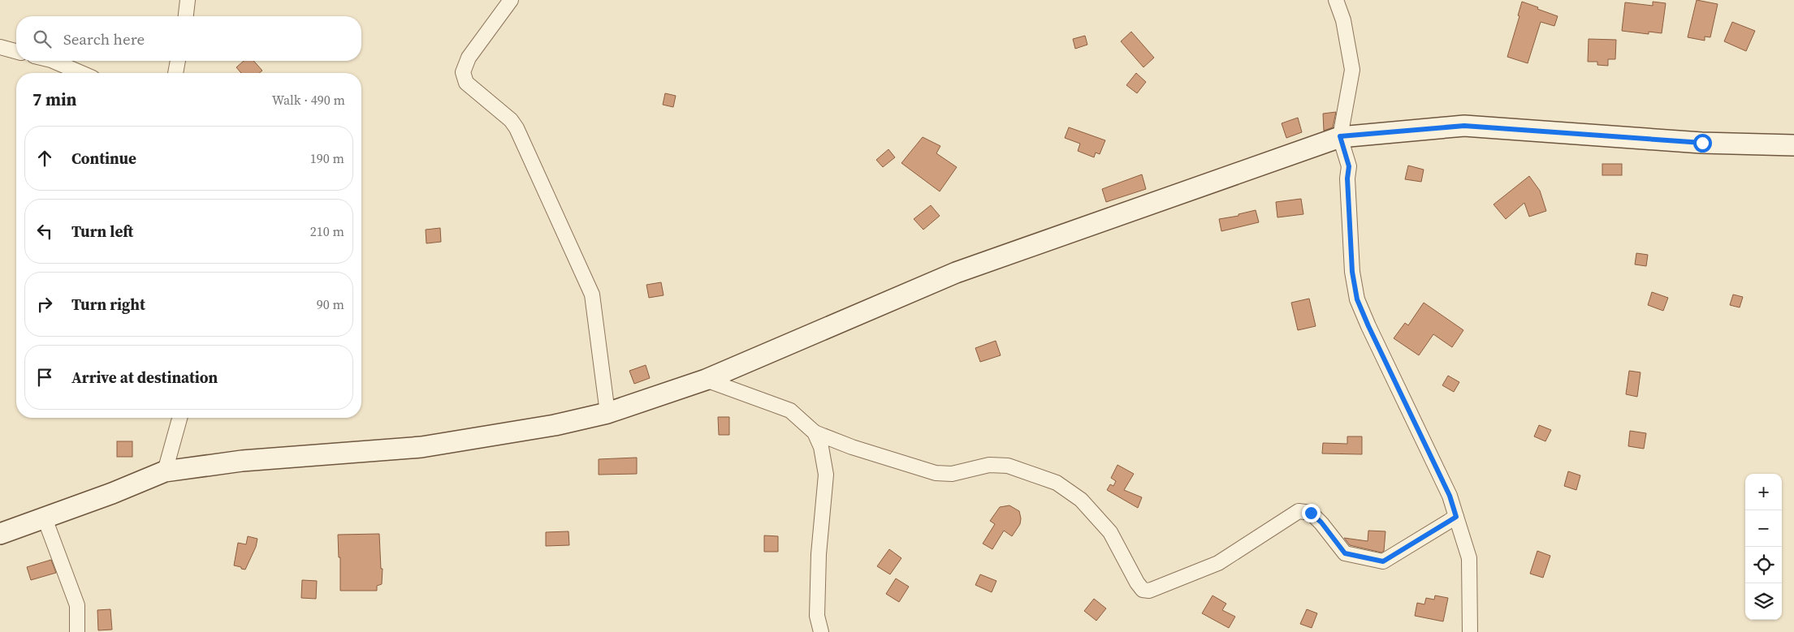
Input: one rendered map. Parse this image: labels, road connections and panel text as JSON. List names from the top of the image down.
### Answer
{
  "page": {
    "search": "Search here",
    "heading": ["7 min", "Walk · 490 m"],
    "list": [
      ["Continue", "190 m"],
      ["Turn left", "210 m"],
      ["Turn right", "90 m"],
      "Arrive at destination"
    ],
    "map_buttons": ["+", "−"]
  }
}
